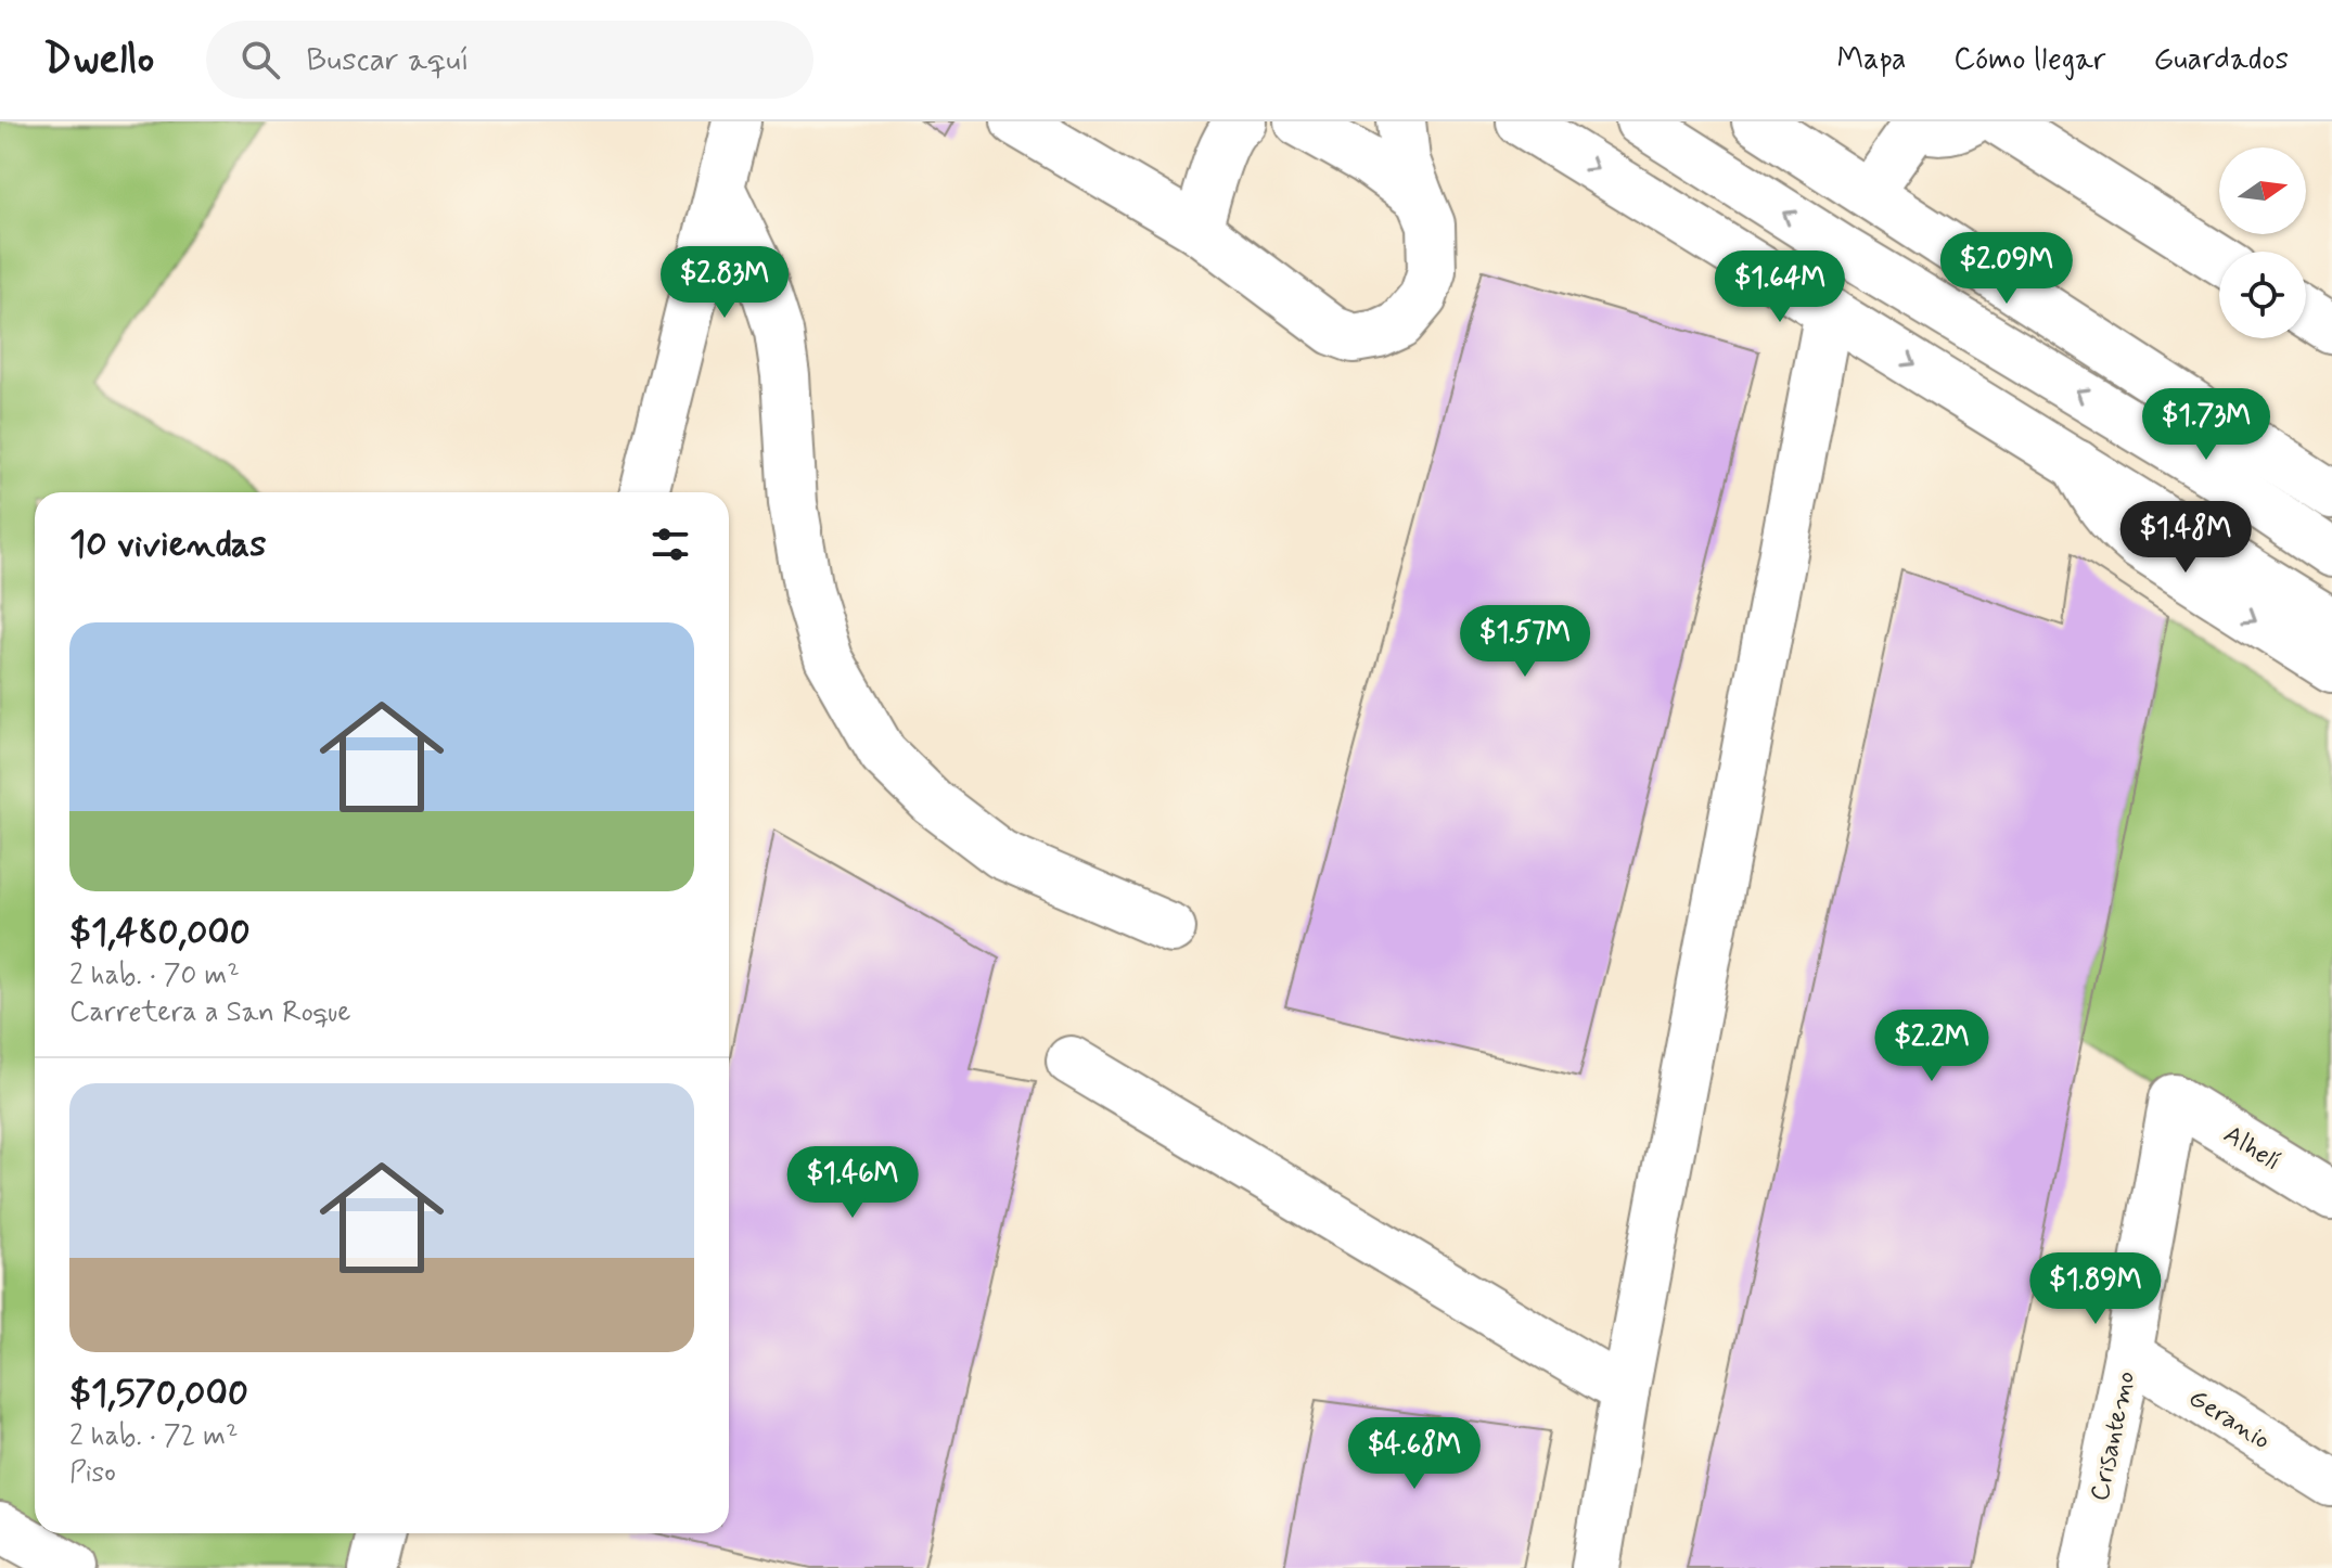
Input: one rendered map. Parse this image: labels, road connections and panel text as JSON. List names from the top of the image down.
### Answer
{
  "streets": {
    "street": ["Alhelí", "Geranio", "Crisantemo"]
  },
  "crossings": [
    ["Alhelí", "Crisantemo"],
    ["Geranio", "Crisantemo"]
  ],
  "north": "right",
  "page": {
    "header": "Dwello",
    "search": "Buscar aquí",
    "nav": ["Mapa", "Cómo llegar", "Guardados"],
    "price": [
      "$2.09M",
      "$2.83M",
      "$1.64M",
      "$1.73M",
      "$1.48M",
      "$1.57M",
      "$2.2M",
      "$1.46M",
      "$1.89M",
      "$4.68M"
    ],
    "heading": "10 viviendas",
    "list": [
      {
        "name": "$1,480,000",
        "note": "2 hab. · 70 m² · Carretera a San Roque"
      },
      {
        "name": "$1,570,000",
        "note": "2 hab. · 72 m² · Piso"
      }
    ]
  }
}
